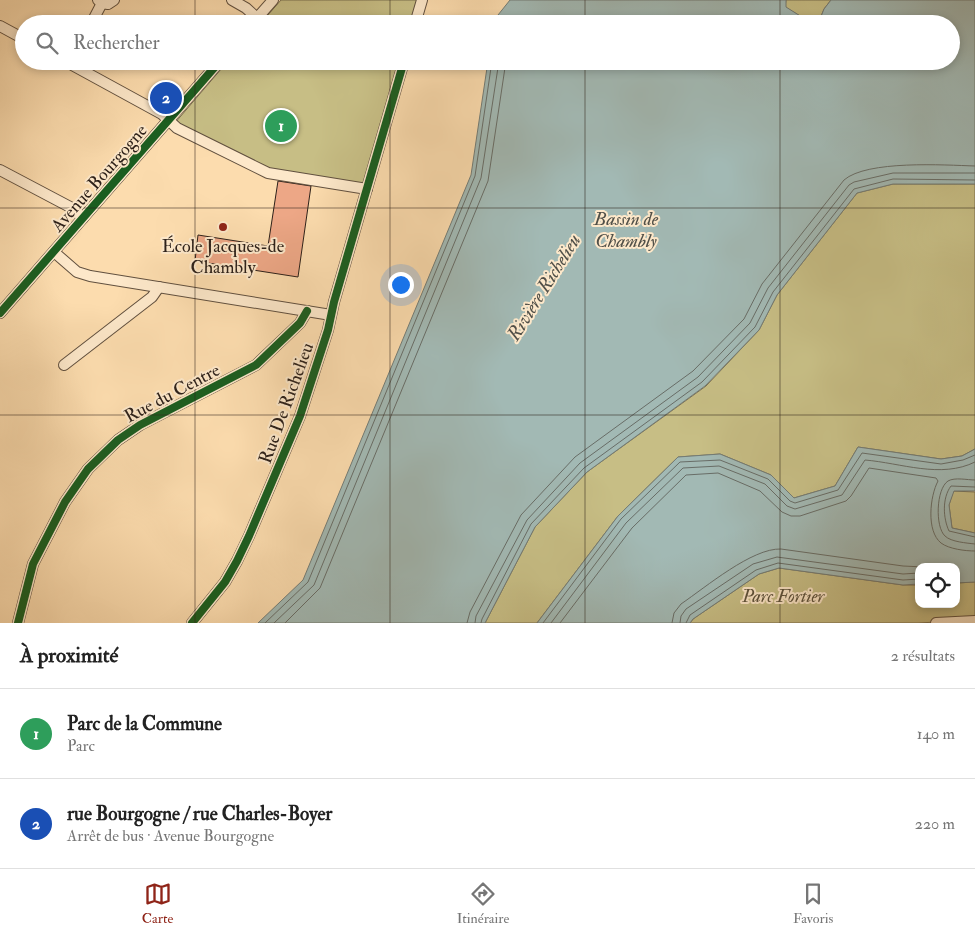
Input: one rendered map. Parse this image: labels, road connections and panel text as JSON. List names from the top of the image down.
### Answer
{
  "streets": {
    "street": ["Avenue Bourgogne", "Rue du Centre", "Rue De Richelieu"]
  },
  "water": ["Bassin de Chambly", "Rivière Richelieu"],
  "parks": ["Parc Fortier"],
  "places": ["École Jacques-de Chambly"],
  "page": {
    "search": "Rechercher",
    "pins": ["2", "1"],
    "heading": ["À proximité", "2 résultats"],
    "list": [
      {
        "mark": "1",
        "name": "Parc de la Commune",
        "note": "Parc",
        "value": "140 m"
      },
      {
        "mark": "2",
        "name": "rue Bourgogne / rue Charles-Boyer",
        "note": "Arrêt de bus · Avenue Bourgogne",
        "value": "220 m"
      }
    ],
    "nav": ["Carte", "Itinéraire", "Favoris"]
  }
}
